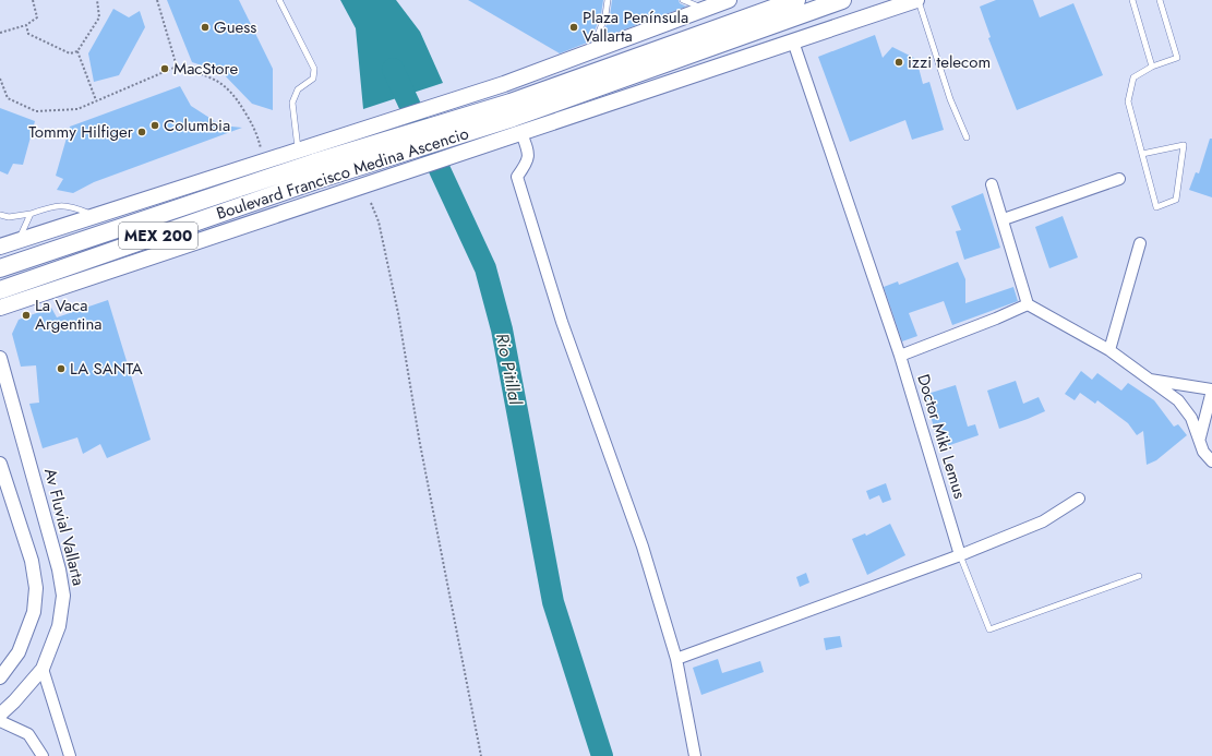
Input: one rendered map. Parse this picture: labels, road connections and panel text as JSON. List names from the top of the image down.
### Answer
{
  "streets": {
    "highway": ["Boulevard Francisco Medina Ascencio", "MEX 200"],
    "street": ["Doctor Miki Lemus", "Av Fluvial Vallarta"]
  },
  "crossings": [
    ["Boulevard Francisco Medina Ascencio", "MEX 200"]
  ],
  "water": ["Rio Pitillal"],
  "places": [
    "Guess",
    "Plaza Península Vallarta",
    "izzi telecom",
    "MacStore",
    "Columbia",
    "Tommy Hilfiger",
    "La Vaca Argentina",
    "LA SANTA"
  ]
}
